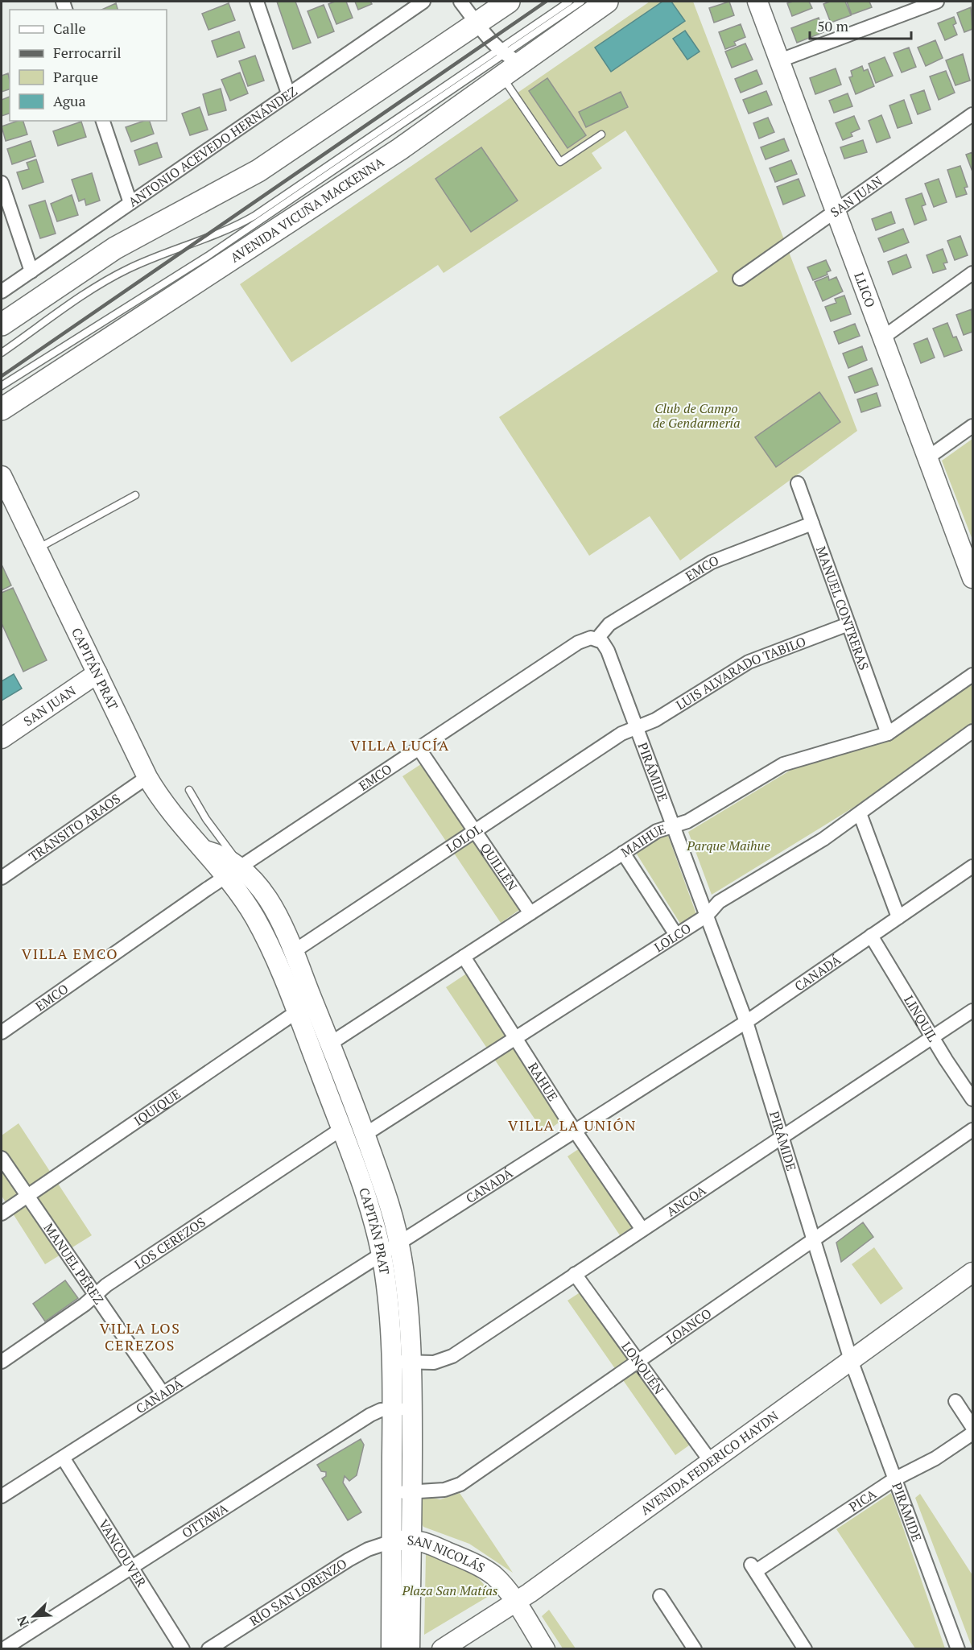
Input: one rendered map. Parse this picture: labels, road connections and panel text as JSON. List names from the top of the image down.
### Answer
{
  "streets": {
    "main road": ["AVENIDA VICUÑA MACKENNA"],
    "street": [
      "ANTONIO ACEVEDO HERNÁNDEZ",
      "SAN JUAN",
      "LLICO",
      "EMCO",
      "MANUEL CONTRERAS",
      "CAPITÁN PRAT",
      "LUIS ALVARADO TABILO",
      "PIRÁMIDE",
      "TRÁNSITO ARAOS",
      "LOLOL",
      "MAIHUE",
      "QUILLÉN",
      "LOLCO",
      "CANADÁ",
      "LINQUIL",
      "RAHUE",
      "IQUIQUE",
      "ANCOA",
      "LOS CEREZOS",
      "MANUEL PÉREZ",
      "LOANCO",
      "LONQUÉN",
      "AVENIDA FEDERICO HAYDN",
      "PICA",
      "OTTAWA",
      "VANCOUVER",
      "SAN NICOLÁS",
      "RÍO SAN LORENZO"
    ]
  },
  "crossings": [
    ["SAN JUAN", "LLICO"],
    ["SAN JUAN", "CAPITÁN PRAT"],
    ["EMCO", "MANUEL CONTRERAS"],
    ["EMCO", "CAPITÁN PRAT"],
    ["EMCO", "PIRÁMIDE"],
    ["EMCO", "QUILLÉN"],
    ["MANUEL CONTRERAS", "LUIS ALVARADO TABILO"],
    ["MANUEL CONTRERAS", "MAIHUE"],
    ["CAPITÁN PRAT", "TRÁNSITO ARAOS"],
    ["CAPITÁN PRAT", "LOLOL"],
    ["CAPITÁN PRAT", "MAIHUE"],
    ["CAPITÁN PRAT", "LOLCO"],
    ["CAPITÁN PRAT", "CANADÁ"],
    ["CAPITÁN PRAT", "IQUIQUE"],
    ["CAPITÁN PRAT", "ANCOA"],
    ["CAPITÁN PRAT", "LOS CEREZOS"],
    ["CAPITÁN PRAT", "LOANCO"],
    ["CAPITÁN PRAT", "OTTAWA"],
    ["CAPITÁN PRAT", "SAN NICOLÁS"],
    ["CAPITÁN PRAT", "RÍO SAN LORENZO"],
    ["LUIS ALVARADO TABILO", "PIRÁMIDE"],
    ["LUIS ALVARADO TABILO", "LOLOL"],
    ["PIRÁMIDE", "LOLOL"],
    ["PIRÁMIDE", "MAIHUE"],
    ["PIRÁMIDE", "LOLCO"],
    ["PIRÁMIDE", "CANADÁ"],
    ["PIRÁMIDE", "ANCOA"],
    ["PIRÁMIDE", "LOANCO"],
    ["PIRÁMIDE", "AVENIDA FEDERICO HAYDN"],
    ["PIRÁMIDE", "PICA"],
    ["LOLOL", "QUILLÉN"],
    ["MAIHUE", "QUILLÉN"],
    ["MAIHUE", "RAHUE"],
    ["LOLCO", "RAHUE"],
    ["CANADÁ", "LINQUIL"],
    ["CANADÁ", "RAHUE"],
    ["CANADÁ", "MANUEL PÉREZ"],
    ["CANADÁ", "VANCOUVER"],
    ["LINQUIL", "ANCOA"],
    ["RAHUE", "ANCOA"],
    ["IQUIQUE", "MANUEL PÉREZ"],
    ["ANCOA", "LONQUÉN"],
    ["LOS CEREZOS", "MANUEL PÉREZ"],
    ["LOANCO", "LONQUÉN"],
    ["LONQUÉN", "AVENIDA FEDERICO HAYDN"],
    ["AVENIDA FEDERICO HAYDN", "SAN NICOLÁS"],
    ["OTTAWA", "VANCOUVER"],
    ["SAN NICOLÁS", "RÍO SAN LORENZO"]
  ],
  "districts": [
    "VILLA LUCÍA",
    "VILLA EMCO",
    "VILLA LA UNIÓN",
    "VILLA LOS CEREZOS"
  ],
  "parks": ["Club de Campo de Gendarmería", "Parque Maihue", "Plaza San Matías"],
  "legend": [
    "Calle",
    "Ferrocarril",
    "Parque",
    "Agua"
  ],
  "scale_bar": "50 m",
  "north": "bottom left"
}
